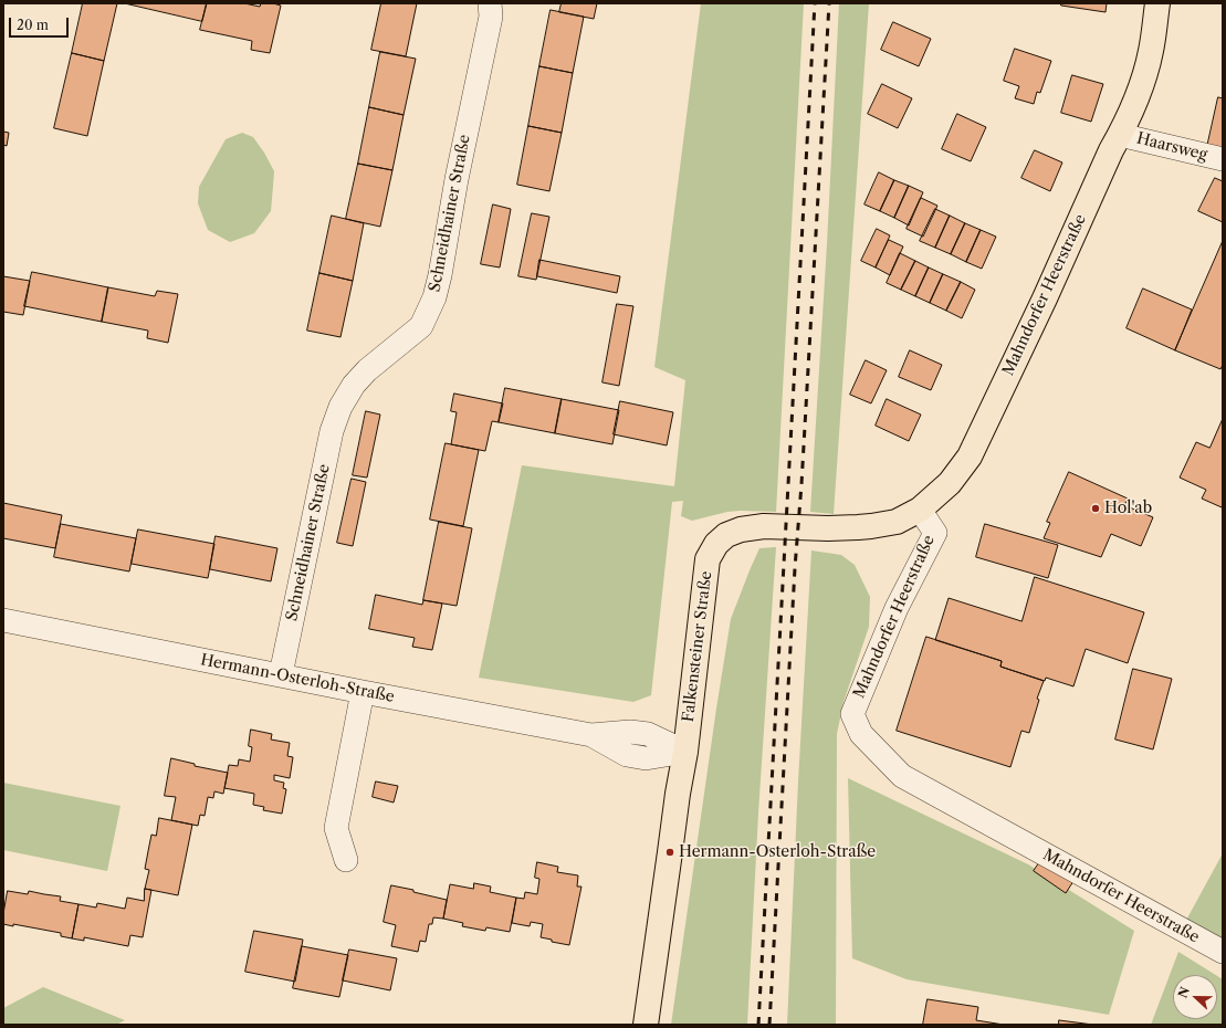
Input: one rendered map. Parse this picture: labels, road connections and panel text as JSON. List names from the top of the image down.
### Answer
{
  "streets": {
    "main road": ["Mahndorfer Heerstraße", "Falkensteiner Straße"],
    "street": ["Haarsweg", "Schneidhainer Straße", "Hermann-Osterloh-Straße"]
  },
  "crossings": [
    ["Haarsweg", "Mahndorfer Heerstraße"],
    ["Schneidhainer Straße", "Hermann-Osterloh-Straße"],
    ["Mahndorfer Heerstraße", "Falkensteiner Straße"],
    ["Falkensteiner Straße", "Hermann-Osterloh-Straße"]
  ],
  "places": ["Hol'ab", "Hermann-Osterloh-Straße"],
  "scale_bar": "20 m",
  "north": "left"
}
